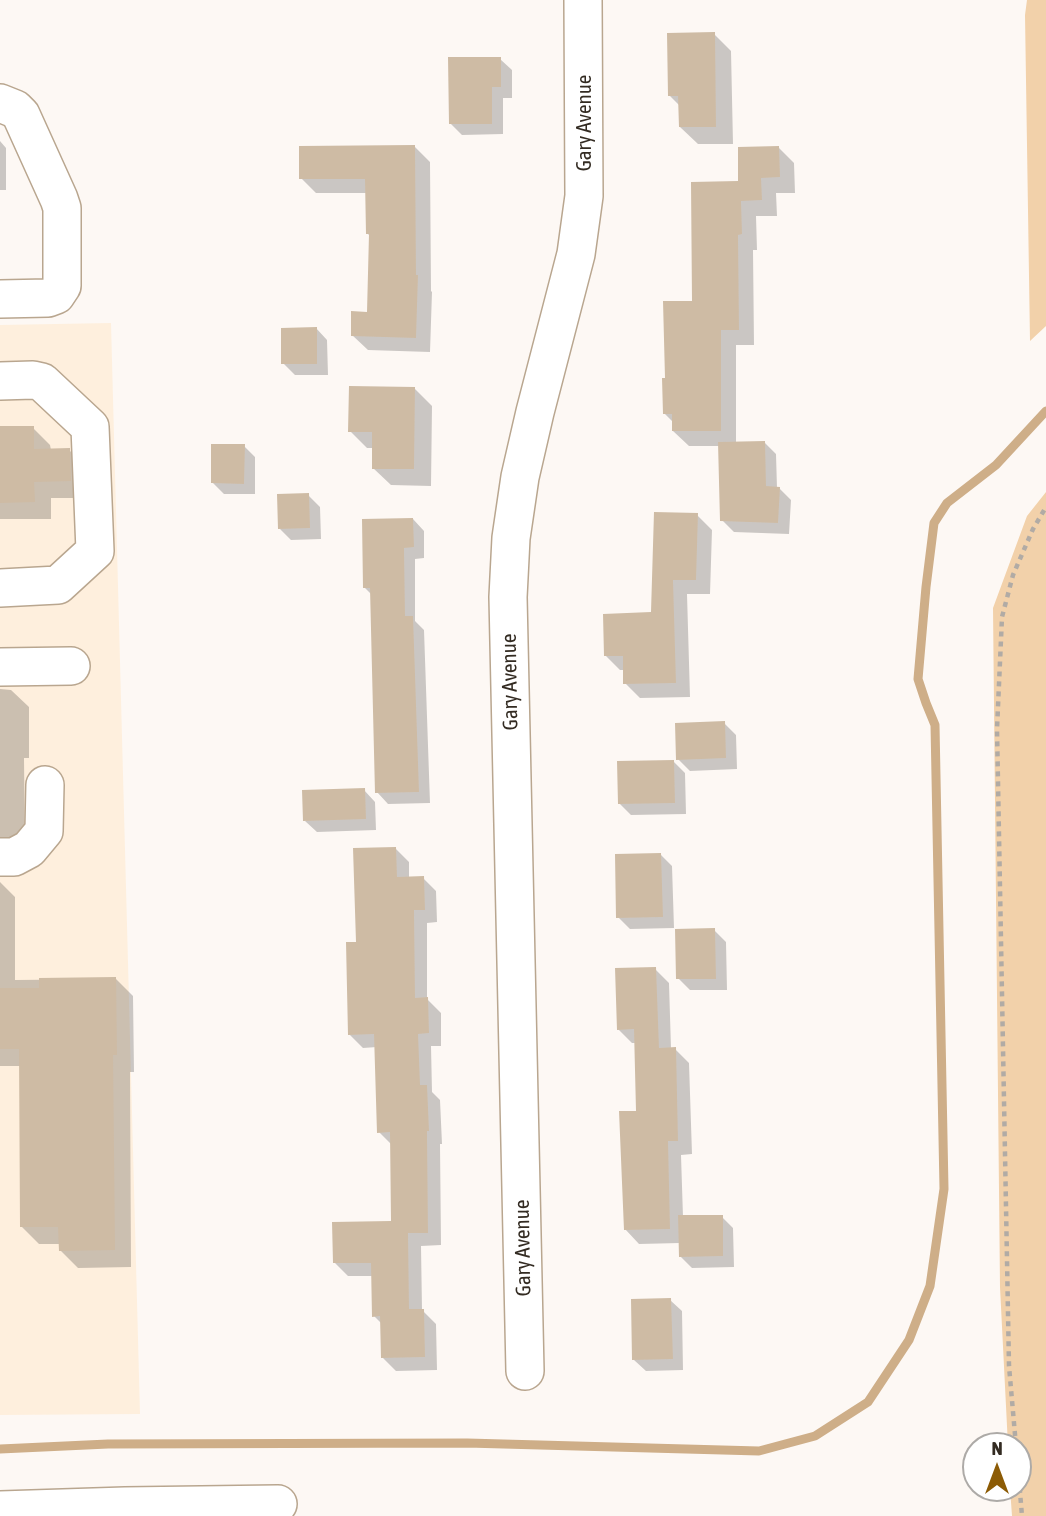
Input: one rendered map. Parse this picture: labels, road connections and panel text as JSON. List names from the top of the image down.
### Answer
{
  "streets": {
    "street": ["Gary Avenue"]
  },
  "north": "top"
}
